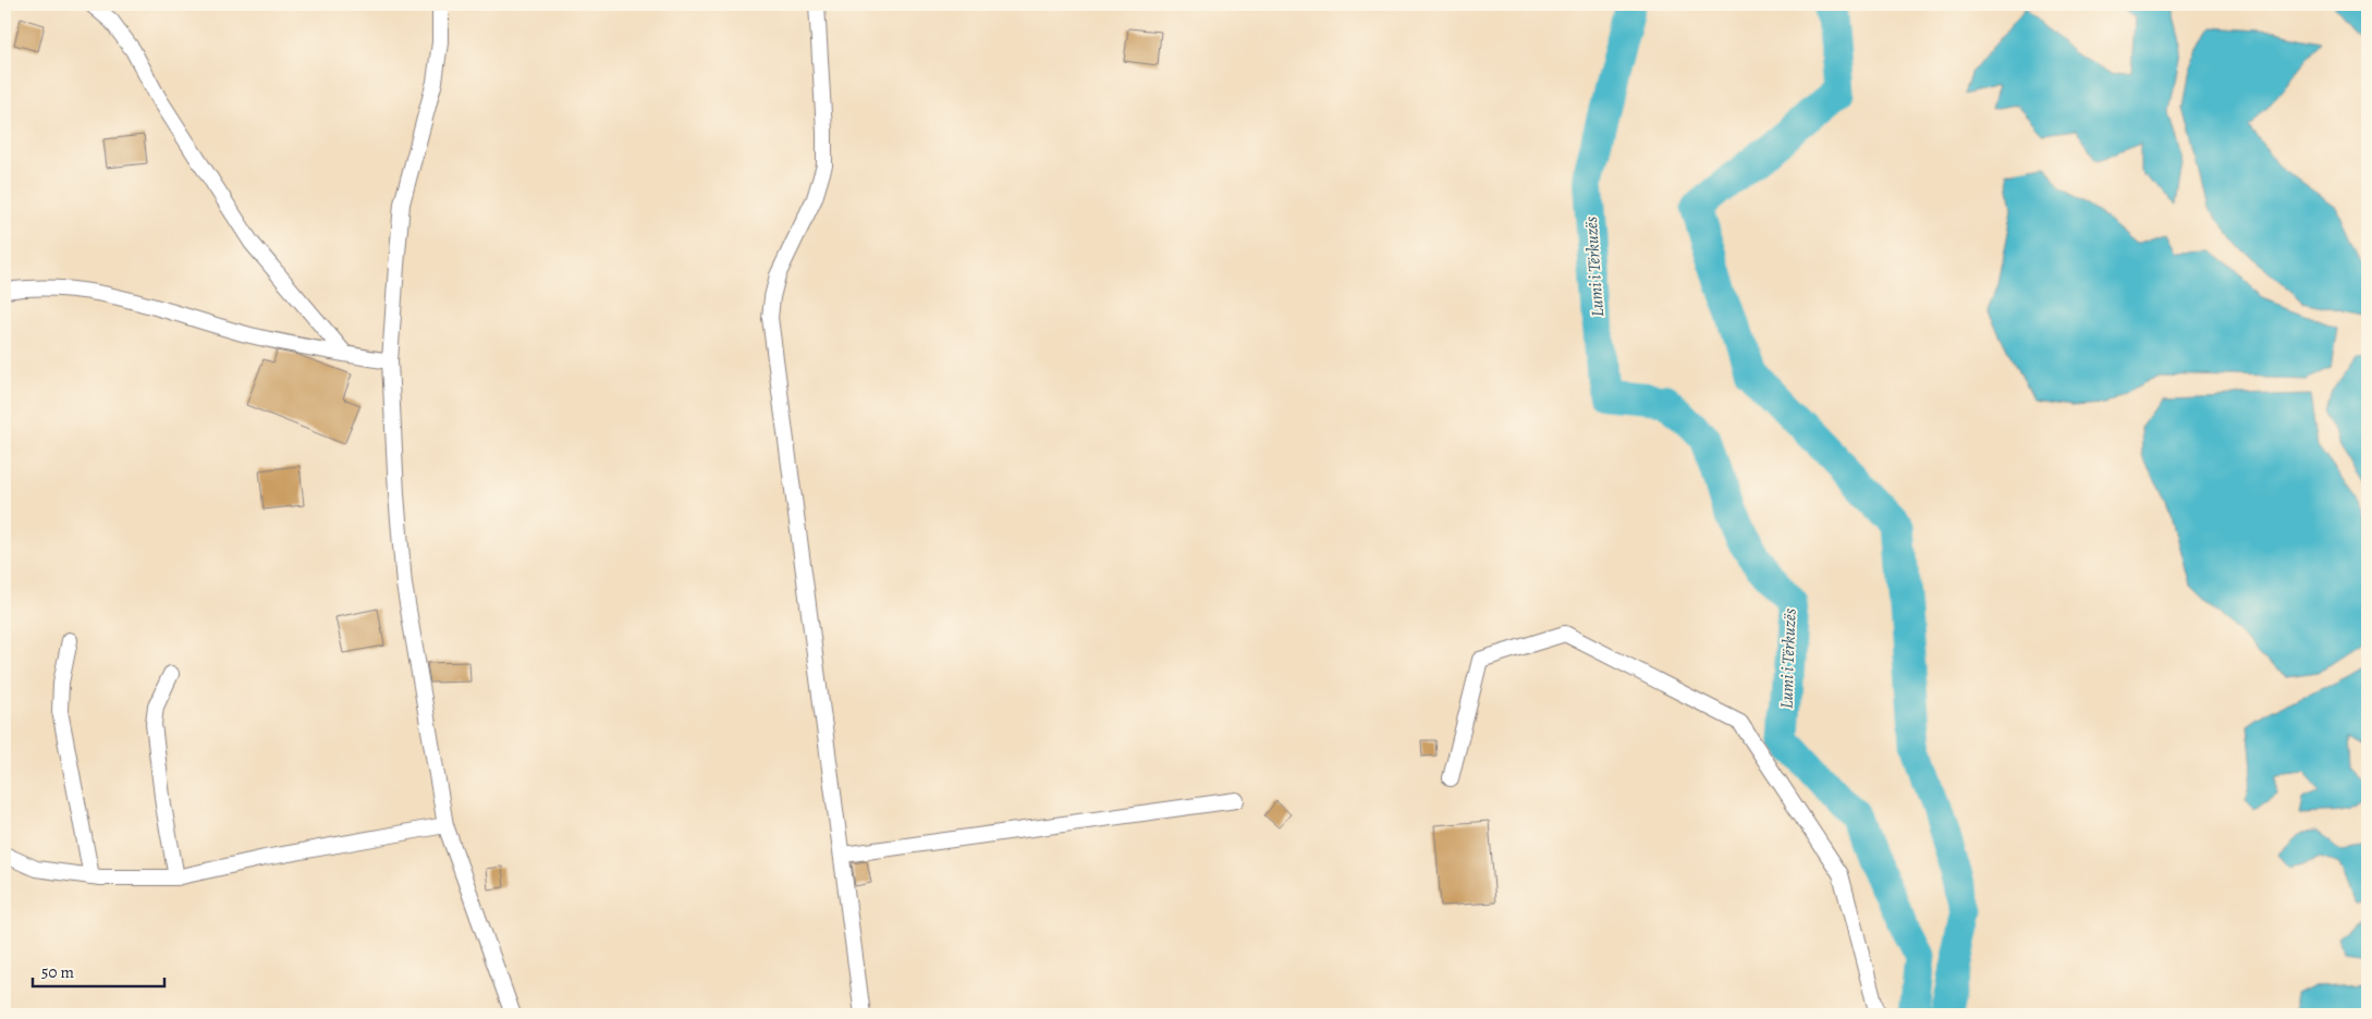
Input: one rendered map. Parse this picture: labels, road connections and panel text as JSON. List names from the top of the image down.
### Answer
{
  "water": ["Lumi i Tërkuzës"],
  "scale_bar": "50 m"
}
